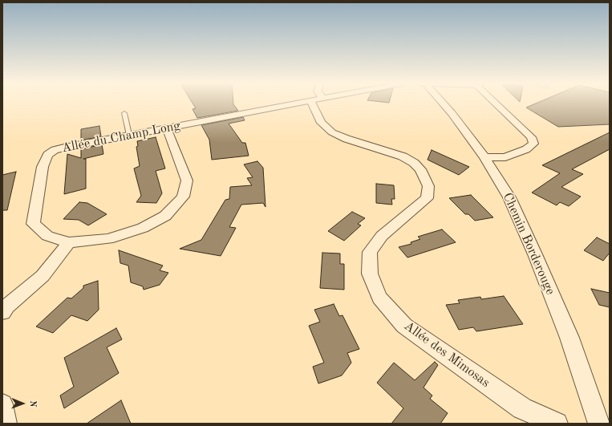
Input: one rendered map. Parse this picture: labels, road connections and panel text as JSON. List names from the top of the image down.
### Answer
{
  "streets": {
    "street": ["Allée du Champ Long", "Chemin Borderouge", "Allée des Mimosas"]
  },
  "north": "right"
}
